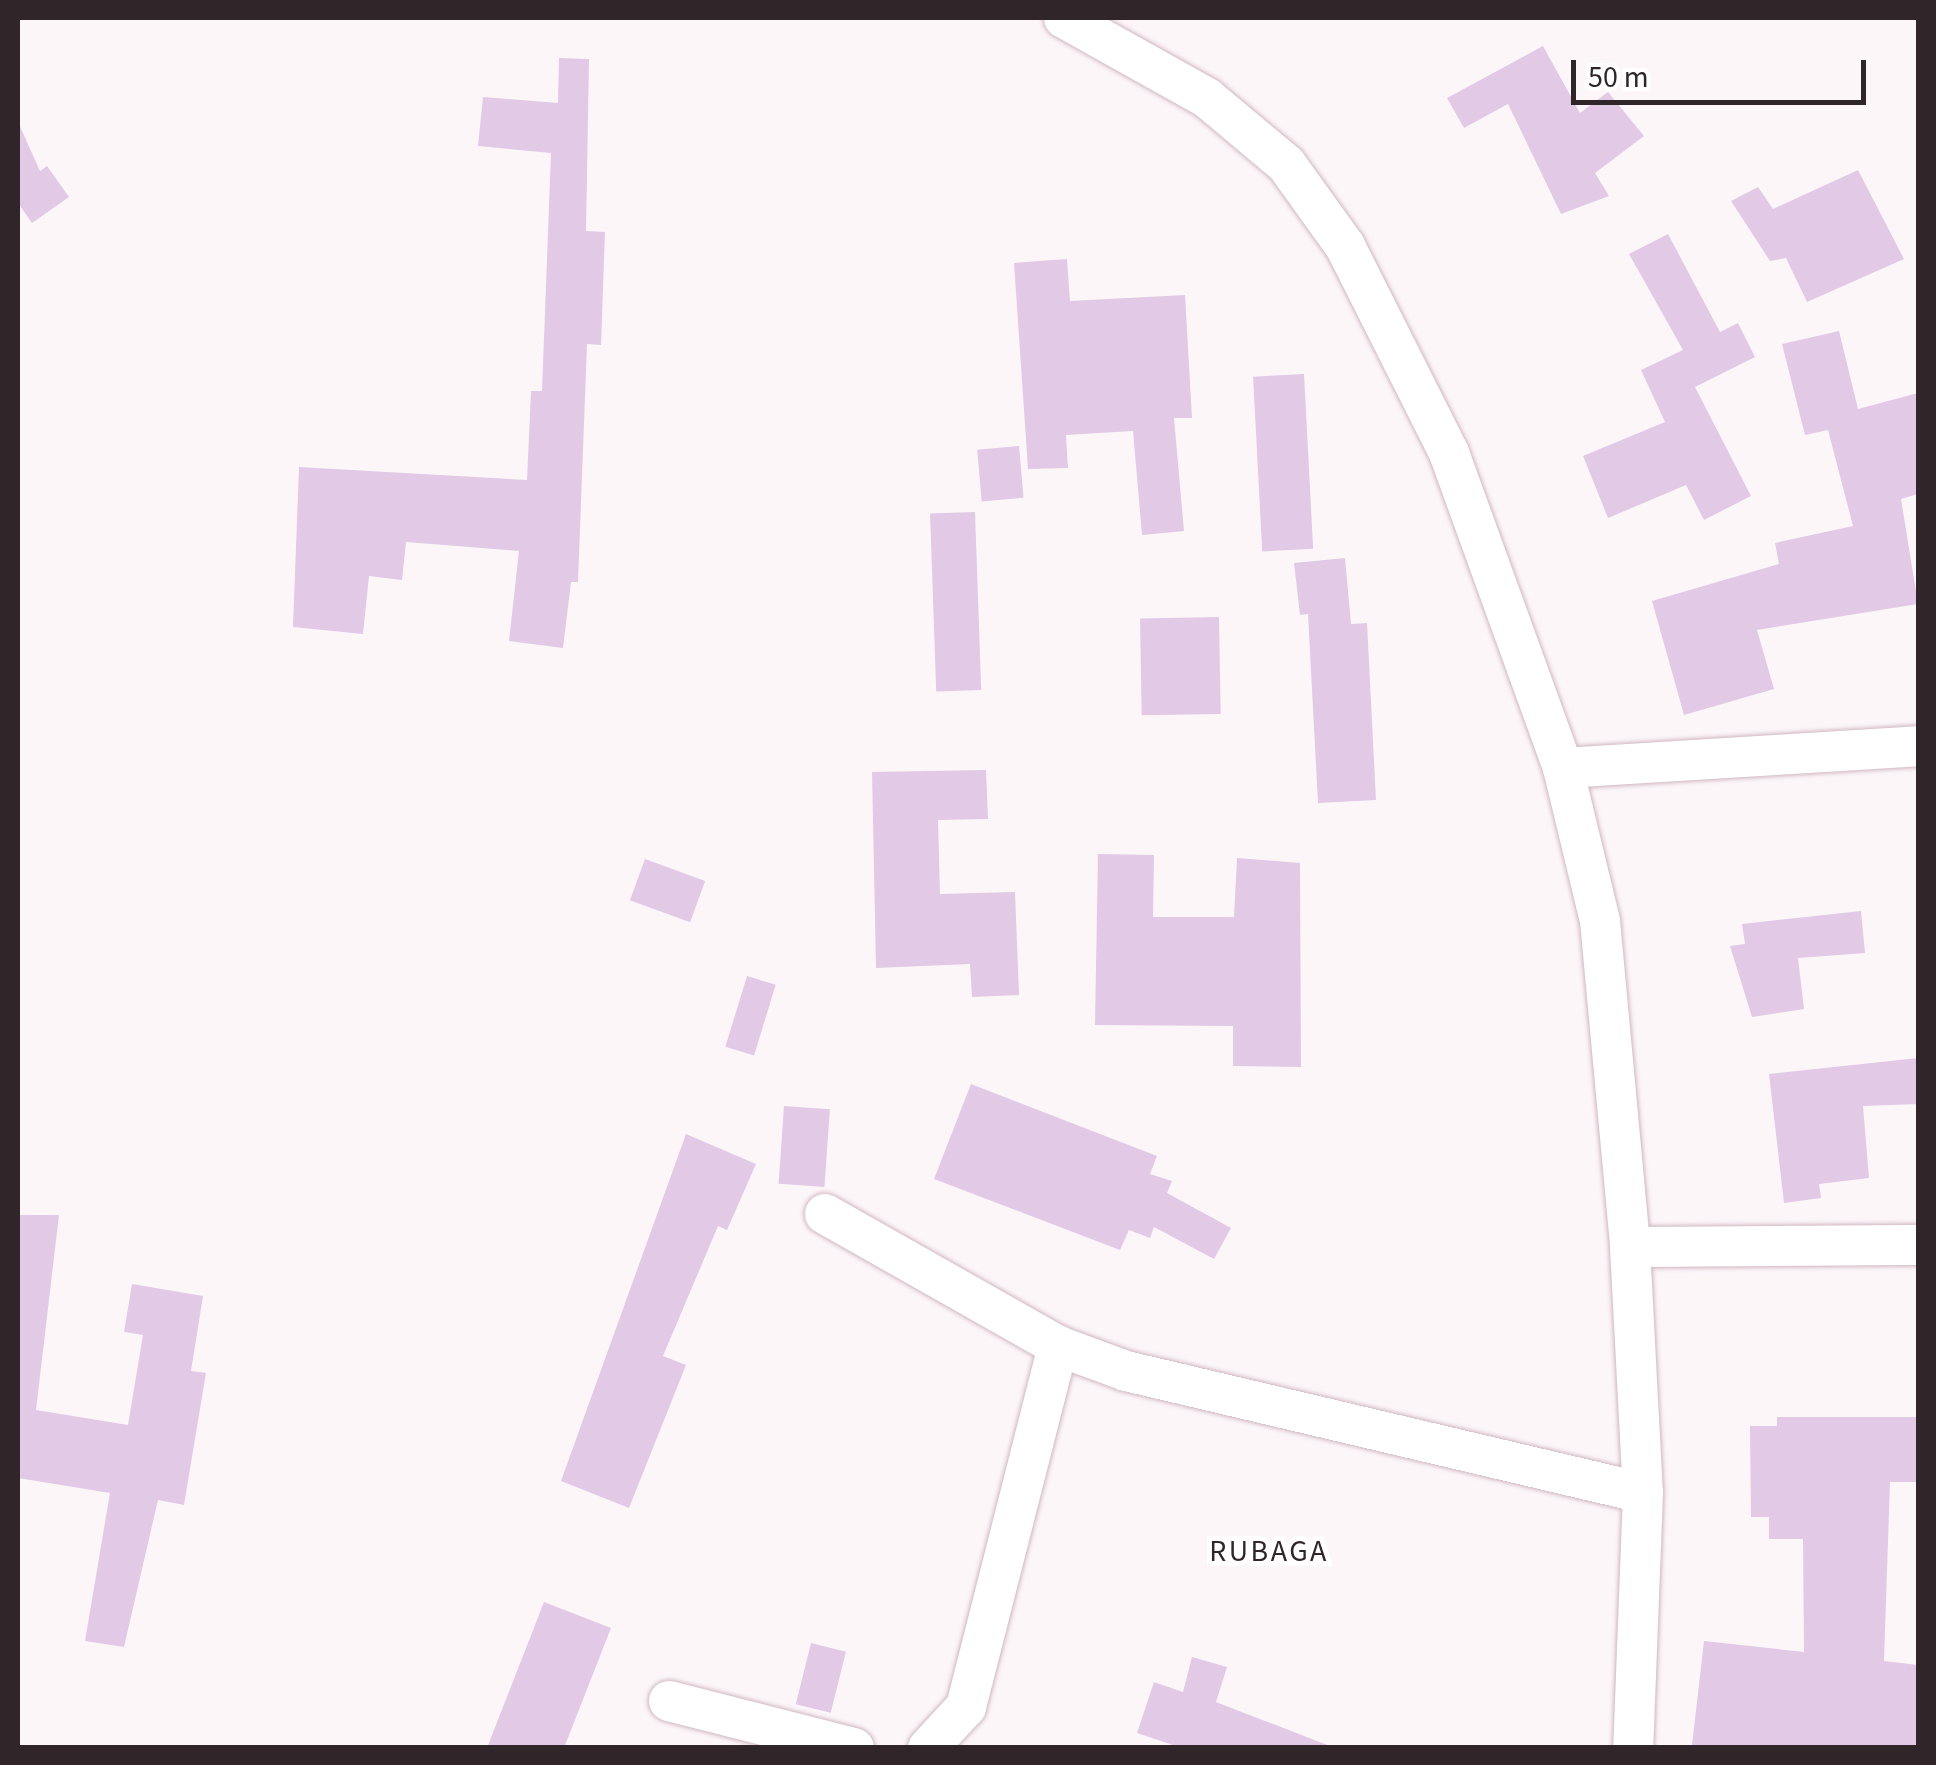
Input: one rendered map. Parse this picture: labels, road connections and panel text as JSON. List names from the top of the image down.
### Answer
{
  "districts": ["RUBAGA"],
  "scale_bar": "50 m"
}
